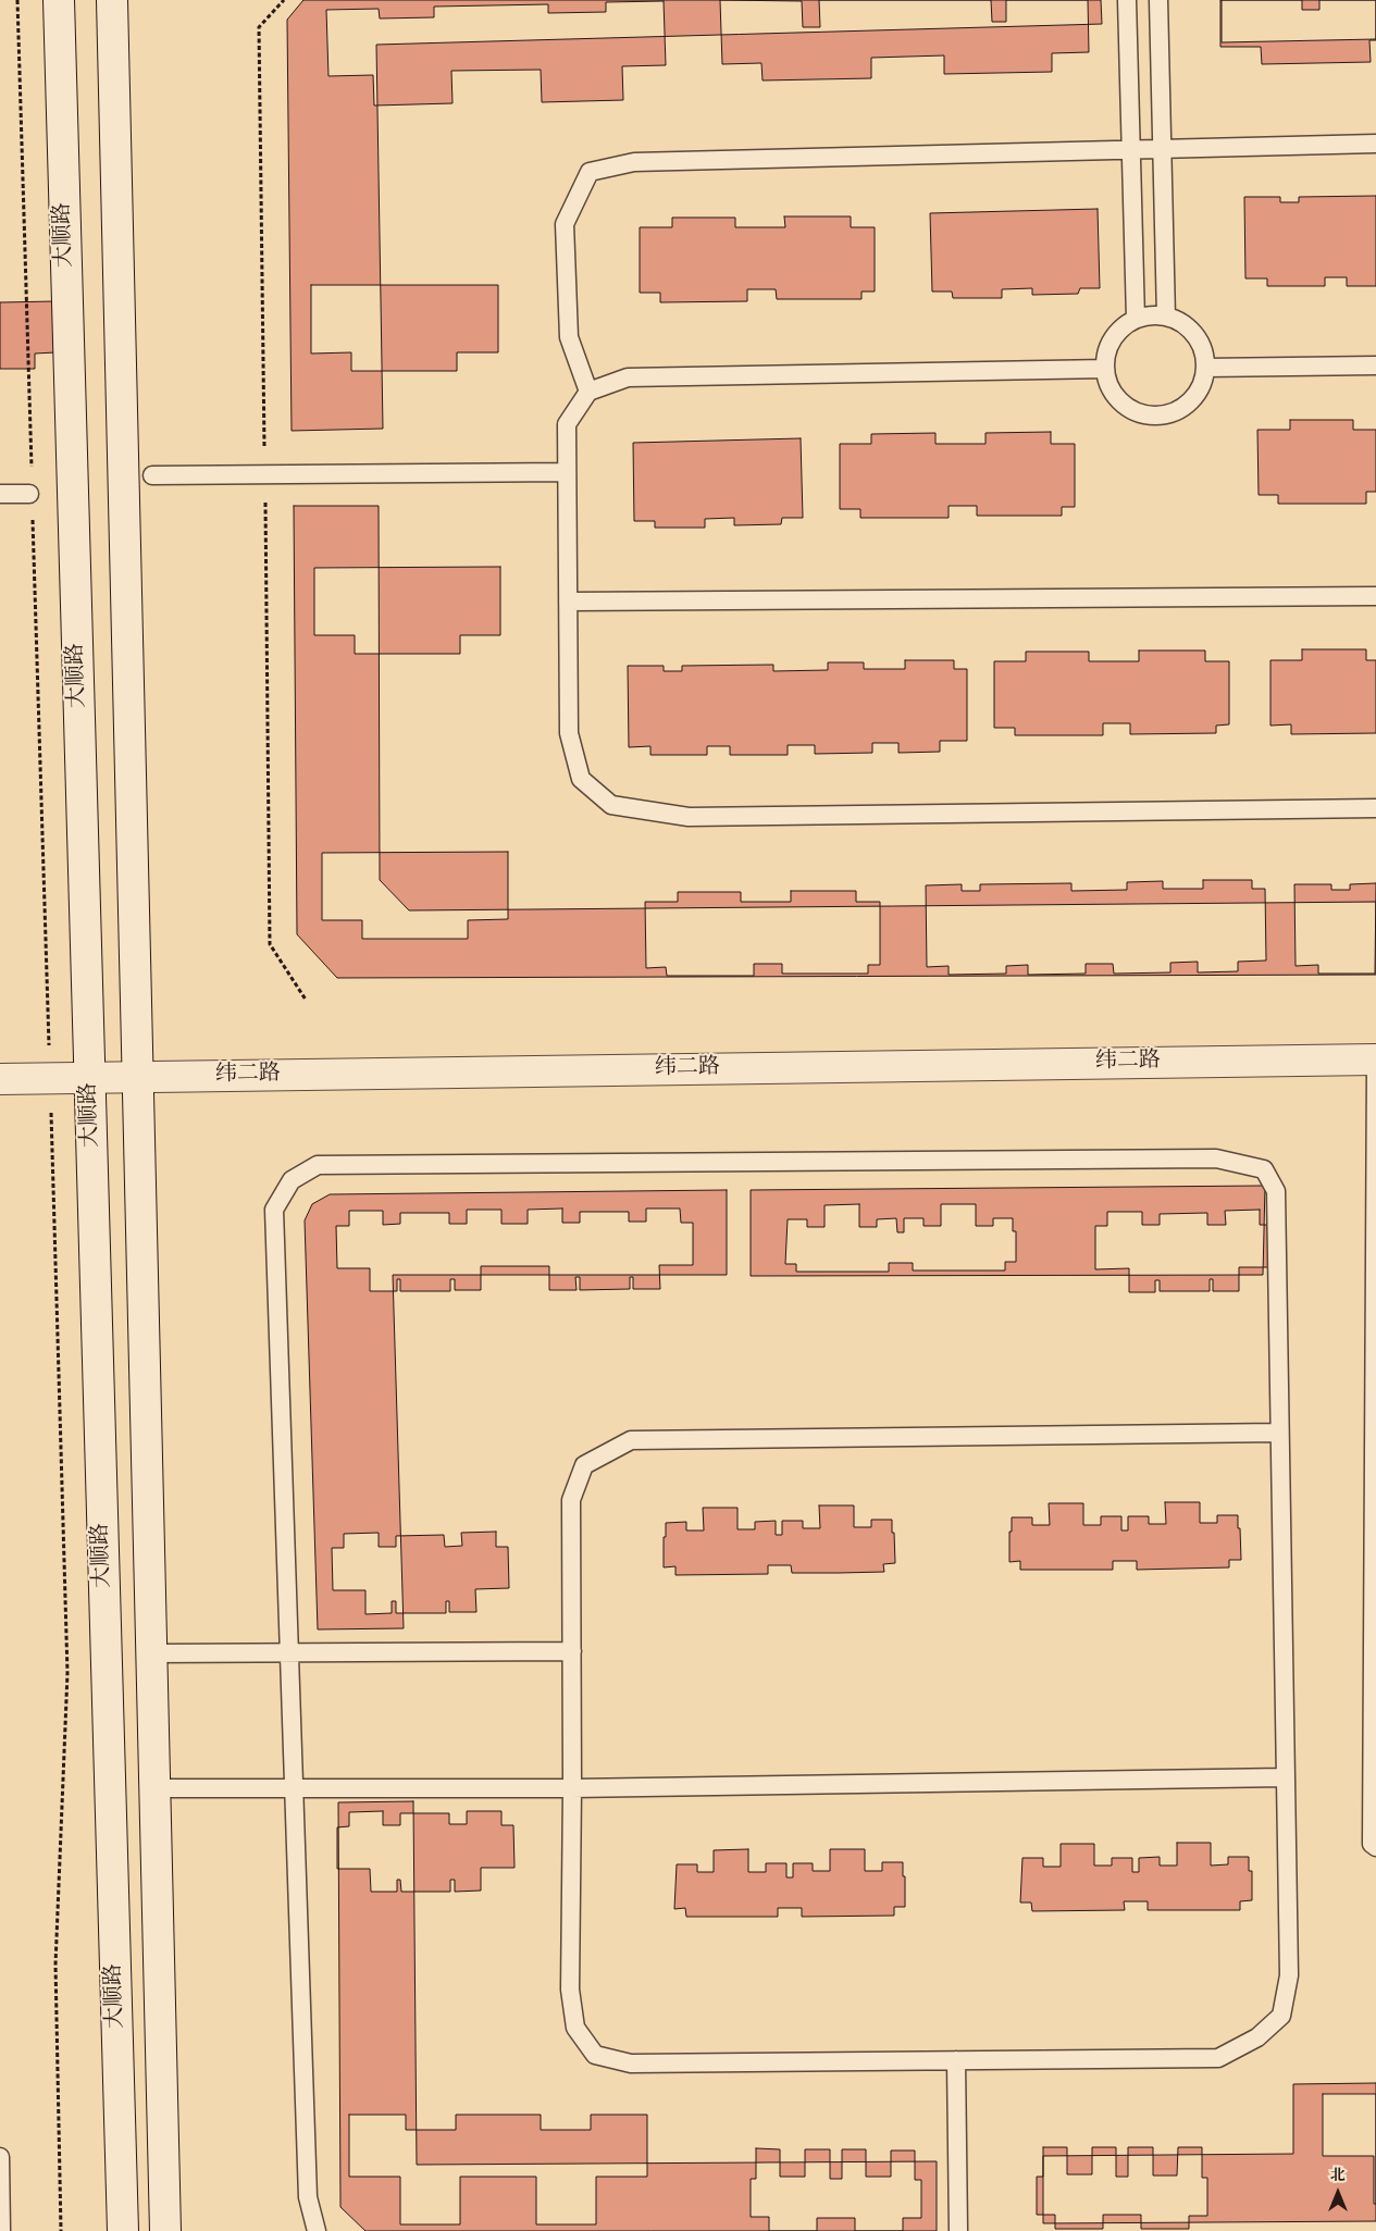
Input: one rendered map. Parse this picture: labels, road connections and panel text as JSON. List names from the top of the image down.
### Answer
{
  "streets": {
    "street": ["大顺路", "纬二路"]
  },
  "crossings": [
    ["大顺路", "纬二路"]
  ],
  "north": "top"
}
